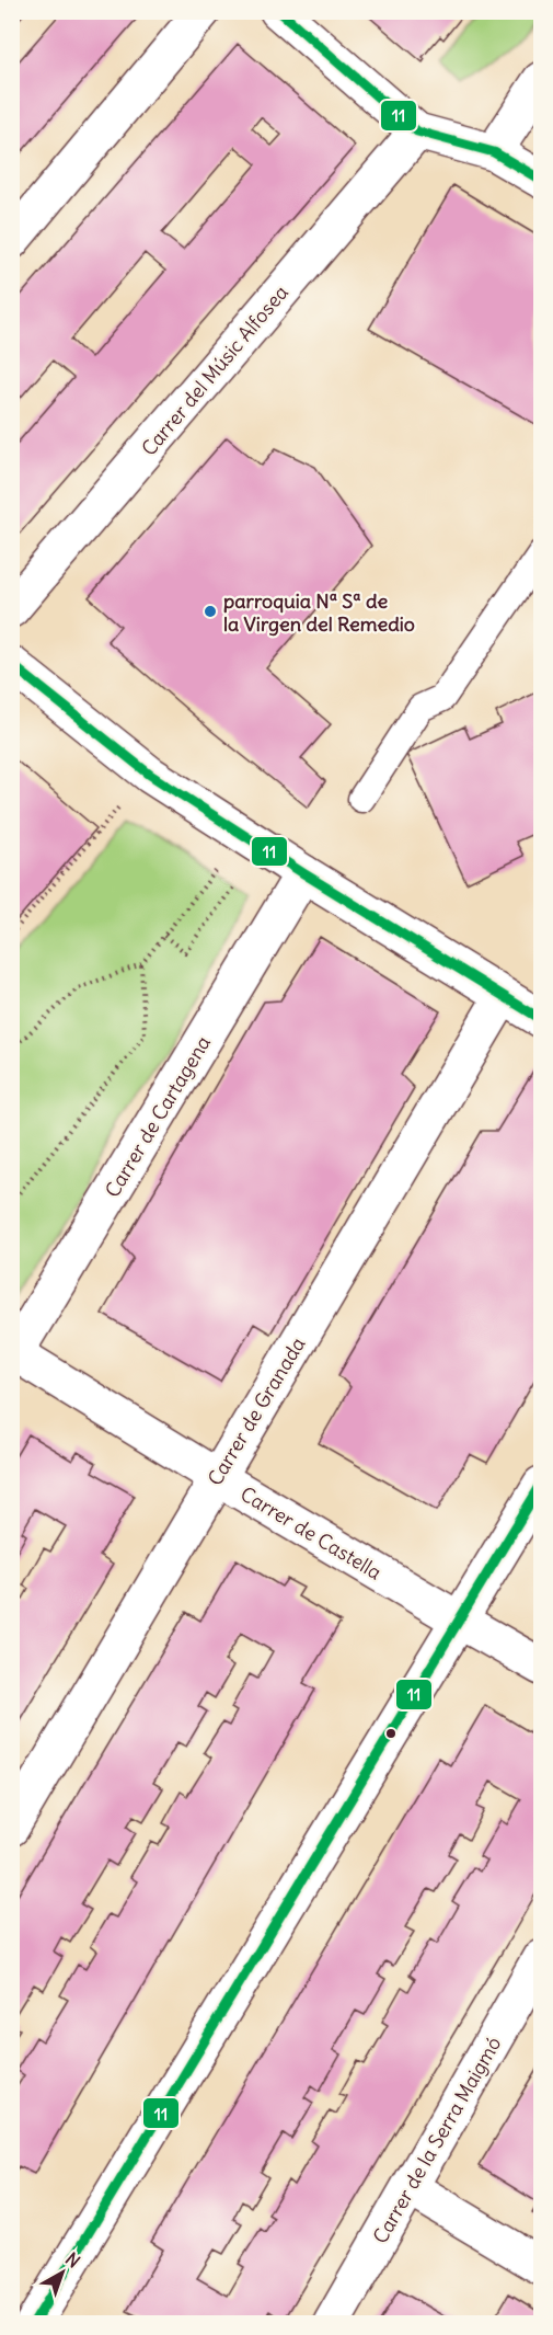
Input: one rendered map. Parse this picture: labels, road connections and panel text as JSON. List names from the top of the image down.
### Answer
{
  "streets": {
    "street": [
      "Carrer del Músic Alfosea",
      "Carrer de Cartagena",
      "Carrer de Granada",
      "Carrer de Castella",
      "Carrer de la Serra Maigmó"
    ]
  },
  "crossings": [
    ["Carrer de Cartagena", "Carrer de Castella"],
    ["Carrer de Granada", "Carrer de Castella"]
  ],
  "places": ["parroquia Nª Sª de la Virgen del Remedio"],
  "lines": ["transit line 11"],
  "north": "top right"
}
